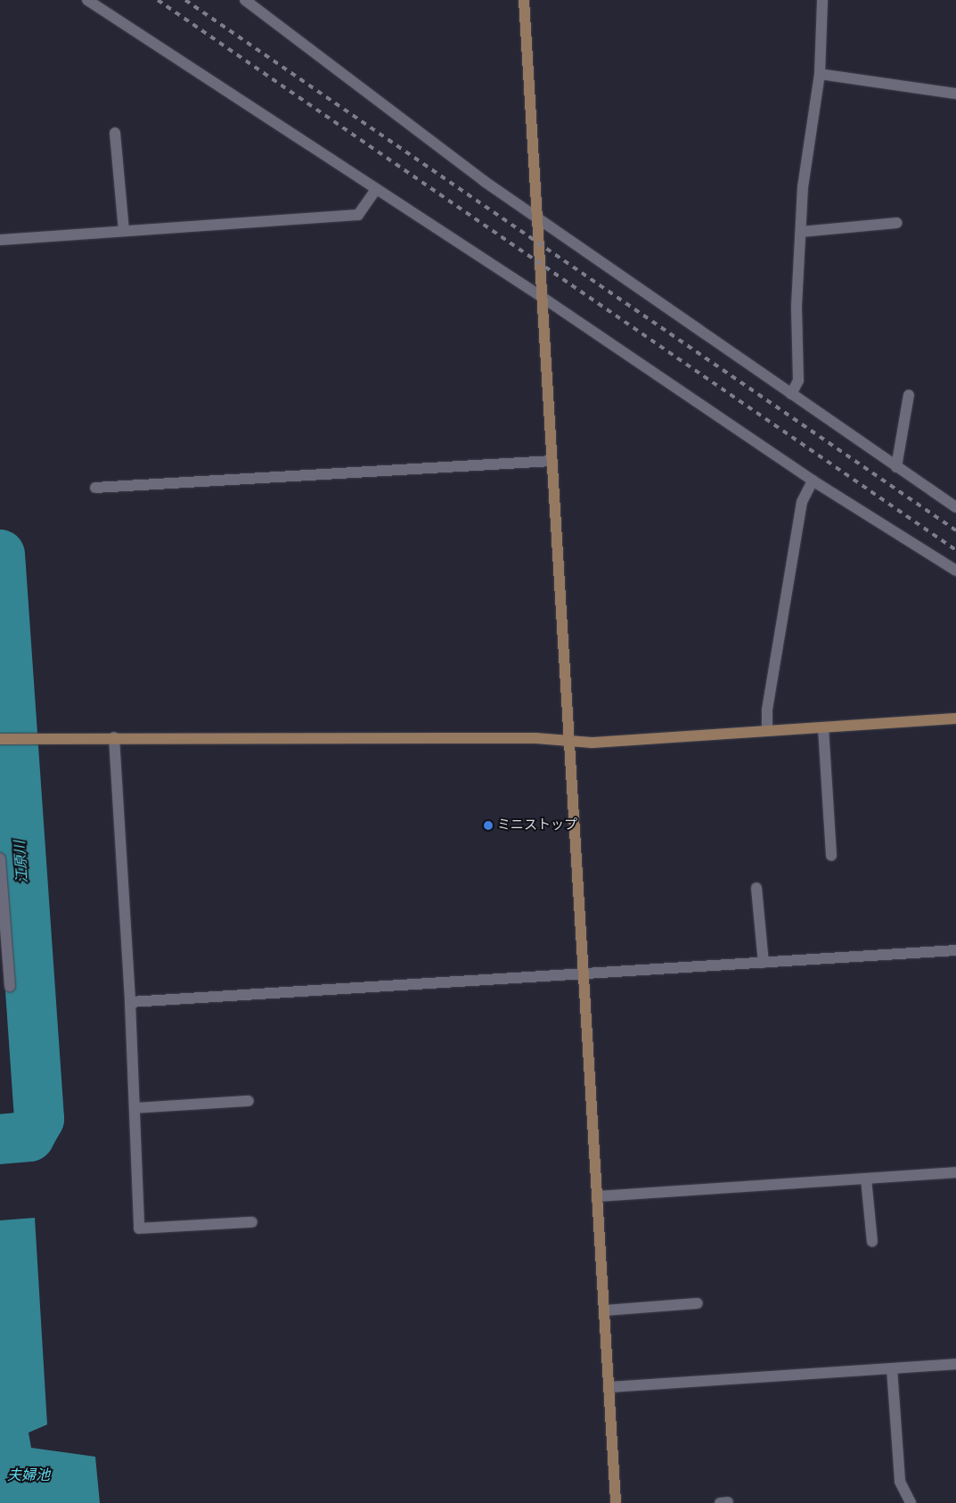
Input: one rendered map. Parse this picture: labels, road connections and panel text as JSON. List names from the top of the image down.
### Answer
{
  "water": ["江原川", "夫婦池"],
  "places": ["ミニストップ"]
}
